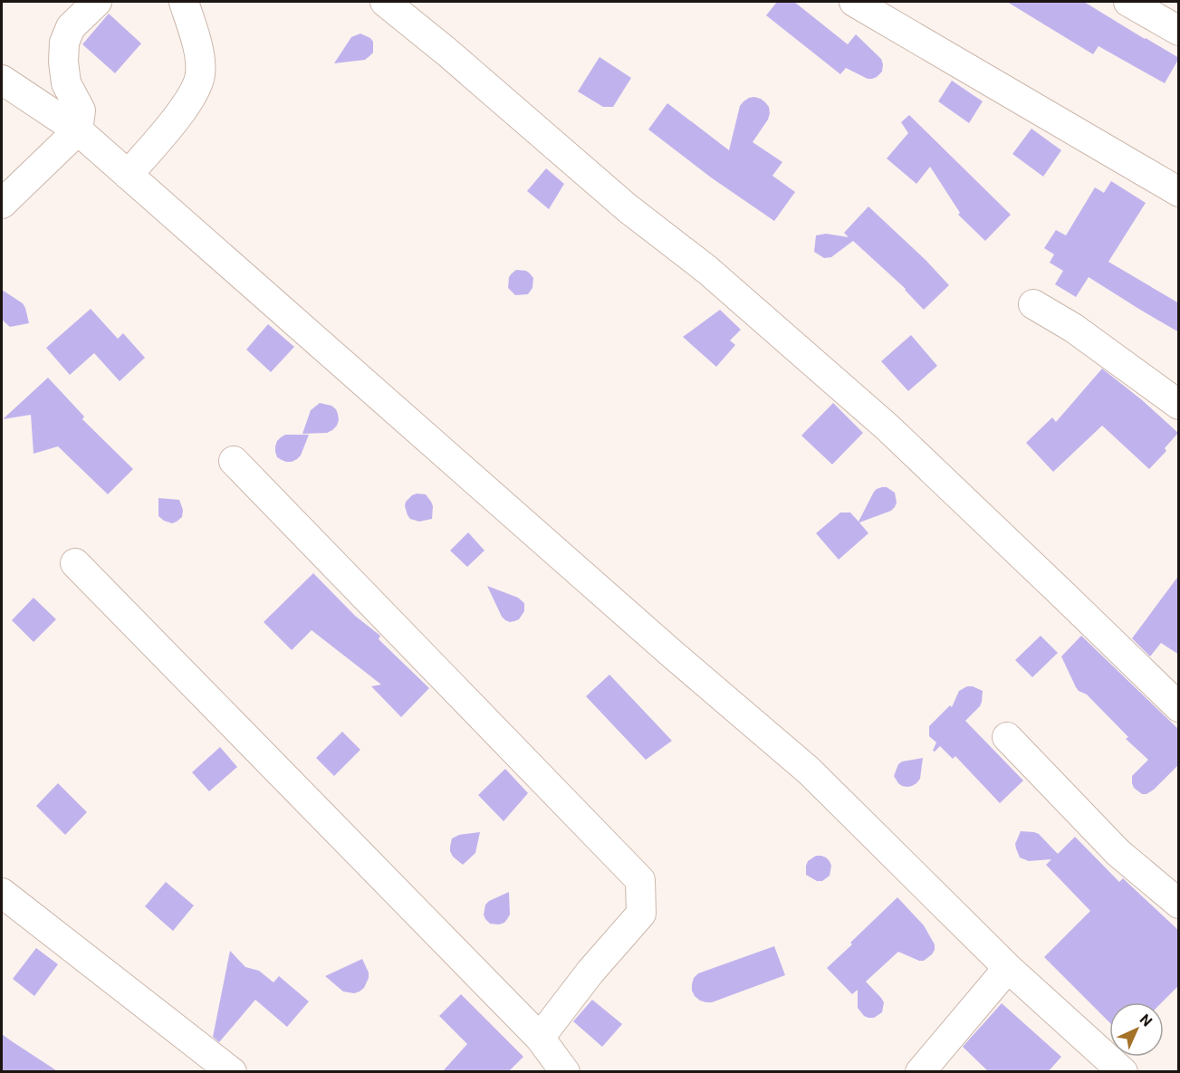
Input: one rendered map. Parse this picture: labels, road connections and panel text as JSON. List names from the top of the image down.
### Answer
{
  "north": "top right"
}
